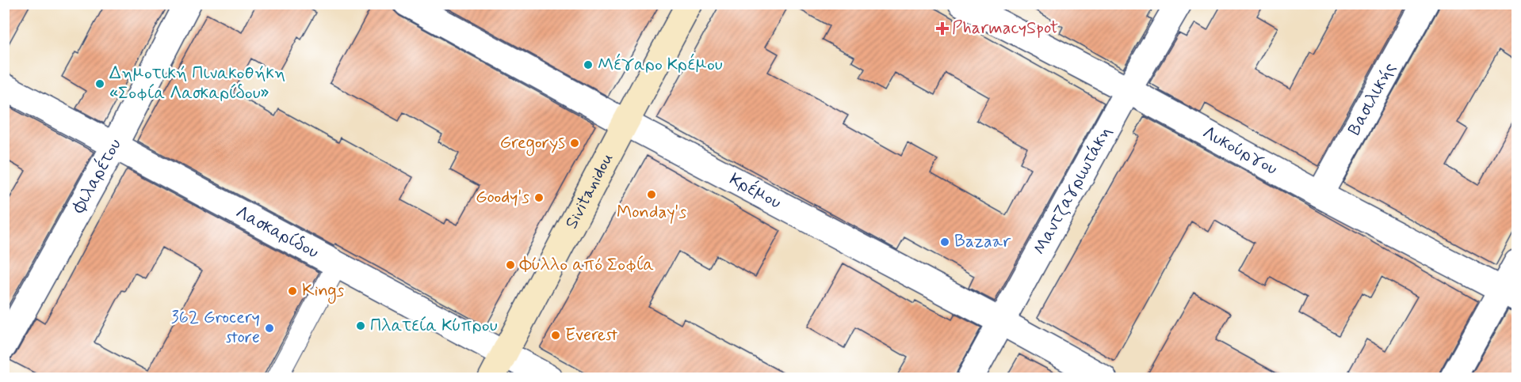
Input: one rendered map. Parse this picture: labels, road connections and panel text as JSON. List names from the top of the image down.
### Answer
{
  "streets": {
    "main road": ["Sivitanidou"],
    "street": [
      "Βασιλικής",
      "Λυκούργου",
      "Φιλαρέτου",
      "Μαντζαγριωτάκη",
      "Κρέμου",
      "Λασκαρίδου"
    ]
  },
  "crossings": [
    ["Βασιλικής", "Λυκούργου"],
    ["Λυκούργου", "Μαντζαγριωτάκη"],
    ["Φιλαρέτου", "Λασκαρίδου"],
    ["Sivitanidou", "Κρέμου"],
    ["Sivitanidou", "Λασκαρίδου"],
    ["Μαντζαγριωτάκη", "Κρέμου"]
  ],
  "places": {
    "health": ["PharmacySpot"],
    "other": [
      "Μέγαρο Κρέμου",
      "Δημοτική Πινακοθήκη «Σοφία Λασκαρίδου»",
      "Gregorys",
      "Monday's",
      "Goody's",
      "Bazaar",
      "Φύλλο από Σοφία",
      "Kings",
      "Πλατεία Κύπρου",
      "362 Grocery store",
      "Everest"
    ]
  }
}
